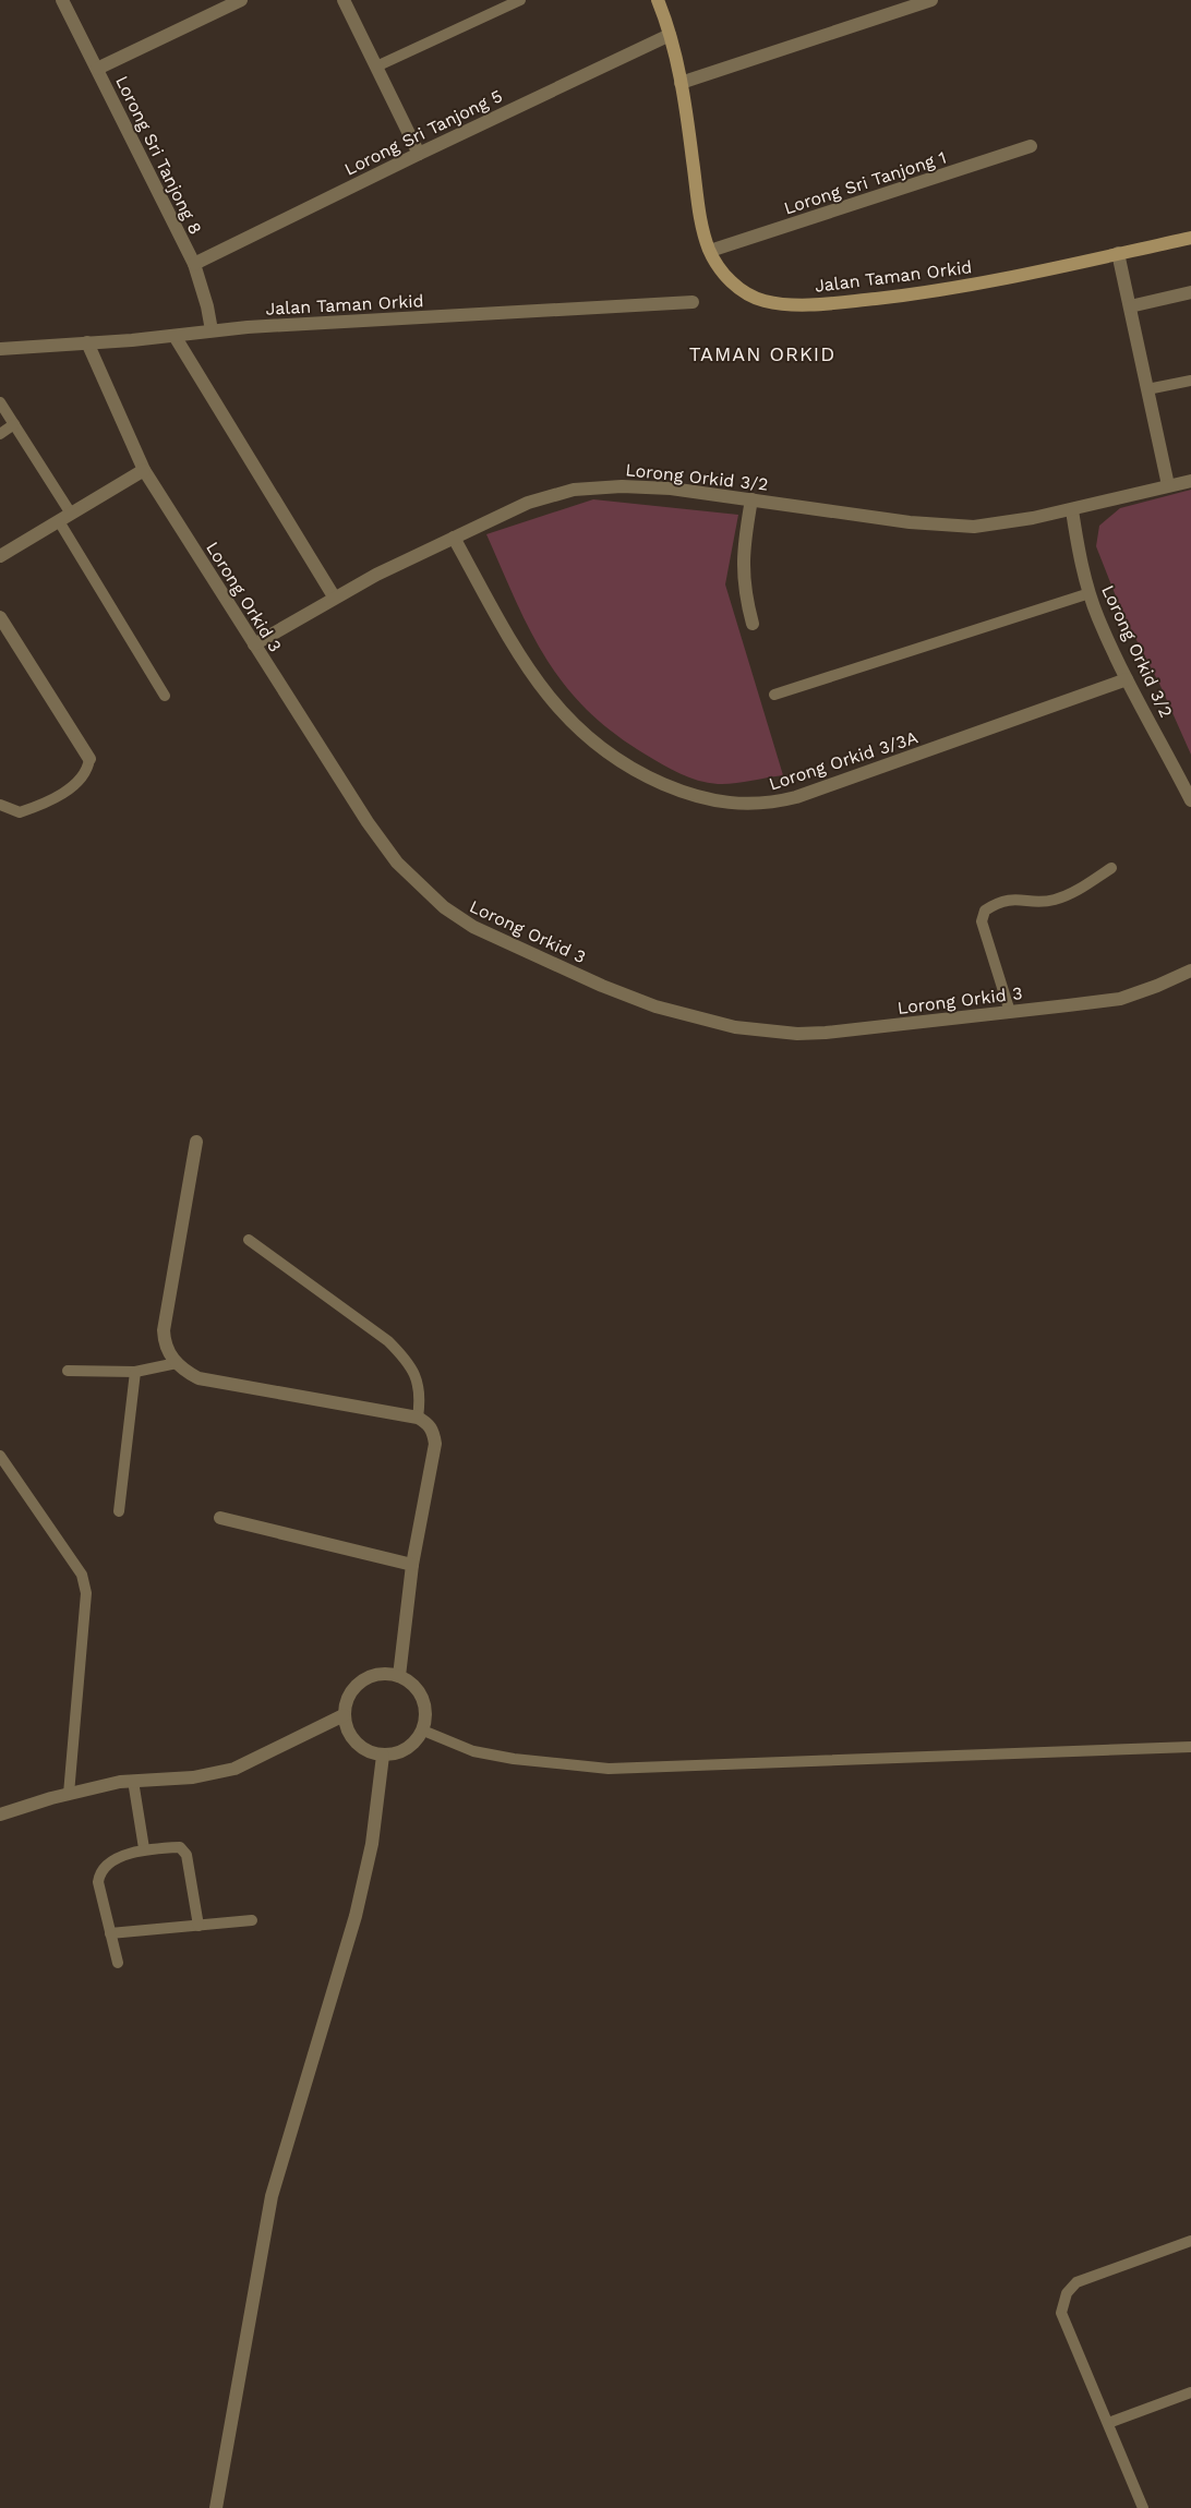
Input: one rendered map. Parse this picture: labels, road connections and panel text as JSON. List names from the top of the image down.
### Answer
{
  "streets": {
    "main road": ["Jalan Taman Orkid"],
    "street": [
      "Lorong Sri Tanjong 5",
      "Lorong Sri Tanjong 8",
      "Lorong Sri Tanjong 1",
      "Lorong Orkid 3/2",
      "Lorong Orkid 3",
      "Lorong Orkid 3/3A"
    ]
  },
  "crossings": [
    ["Lorong Sri Tanjong 5", "Lorong Sri Tanjong 8"],
    ["Lorong Sri Tanjong 5", "Jalan Taman Orkid"],
    ["Lorong Sri Tanjong 8", "Jalan Taman Orkid"],
    ["Lorong Sri Tanjong 1", "Jalan Taman Orkid"],
    ["Jalan Taman Orkid", "Lorong Orkid 3"],
    ["Lorong Orkid 3/2", "Lorong Orkid 3"],
    ["Lorong Orkid 3/2", "Lorong Orkid 3/3A"]
  ],
  "districts": ["TAMAN ORKID"]
}
